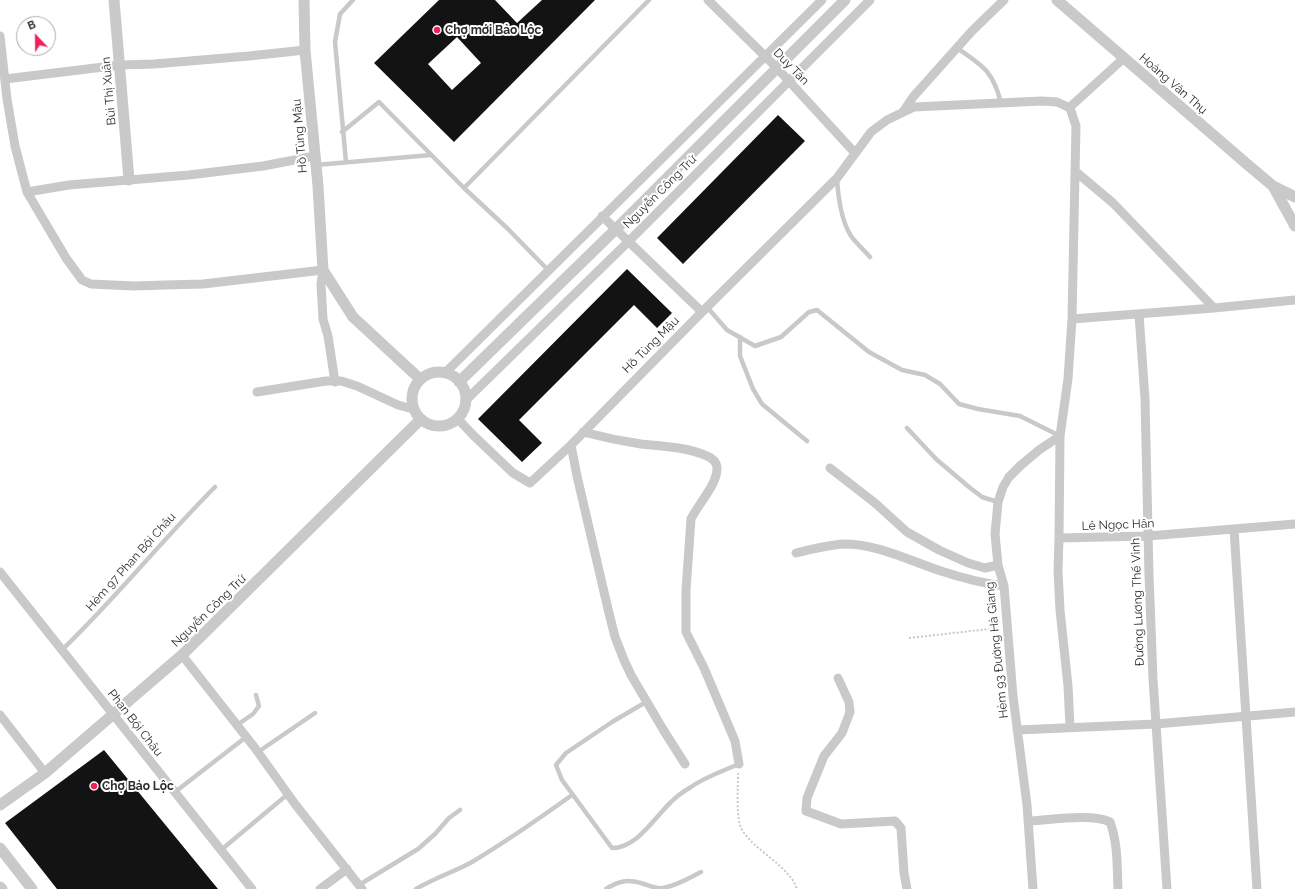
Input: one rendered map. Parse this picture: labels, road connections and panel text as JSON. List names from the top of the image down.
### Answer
{
  "streets": {
    "street": [
      "Duy Tân",
      "Hoàng Văn Thụ",
      "Bùi Thị Xuân",
      "Hồ Tùng Mậu",
      "Nguyễn Công Trứ",
      "Lê Ngọc Hân",
      "Đường Lương Thế Vinh",
      "Hẻm 93 Đường Hà Giang",
      "Phan Bội Châu"
    ],
    "lane": ["Hẻm 97 Phan Bội Châu"]
  },
  "crossings": [
    ["Duy Tân", "Hồ Tùng Mậu"],
    ["Duy Tân", "Nguyễn Công Trứ"],
    ["Hồ Tùng Mậu", "Nguyễn Công Trứ"],
    ["Nguyễn Công Trứ", "Phan Bội Châu"],
    ["Lê Ngọc Hân", "Đường Lương Thế Vinh"],
    ["Hẻm 97 Phan Bội Châu", "Phan Bội Châu"]
  ],
  "places": ["Chợ mới Bảo Lộc", "Chợ Bảo Lộc"],
  "north": "top"
}
